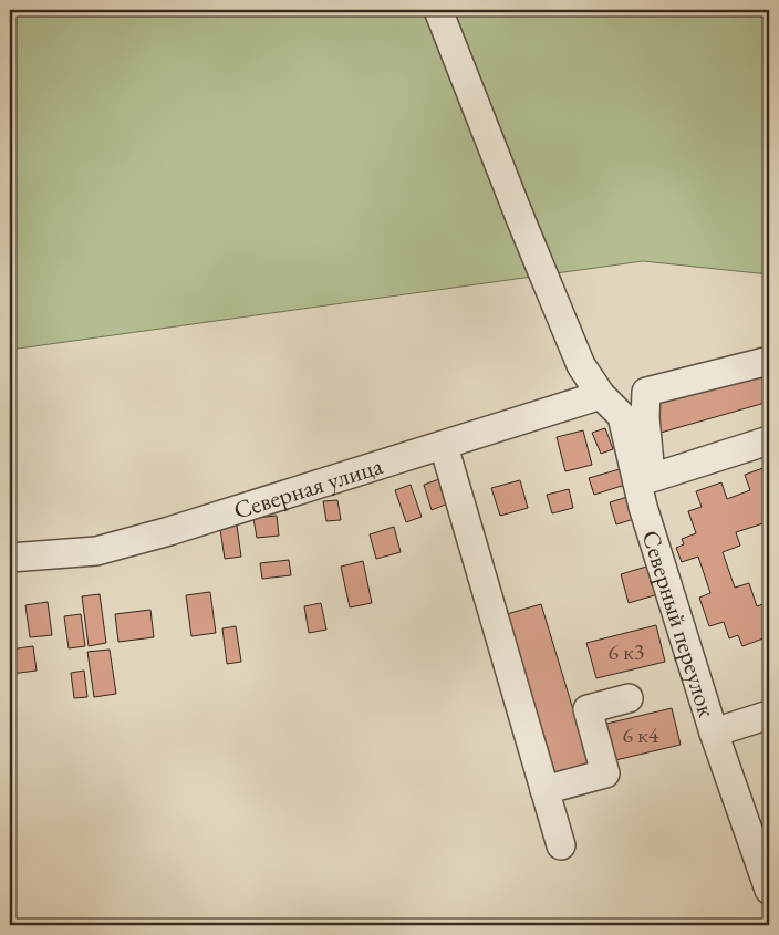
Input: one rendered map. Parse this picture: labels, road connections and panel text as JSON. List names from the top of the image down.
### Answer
{
  "streets": {
    "street": ["Северная улица", "Северный переулок"]
  },
  "crossings": [
    ["Северная улица", "Северный переулок"]
  ],
  "house_numbers": ["6 к3", "6 к4"]
}
